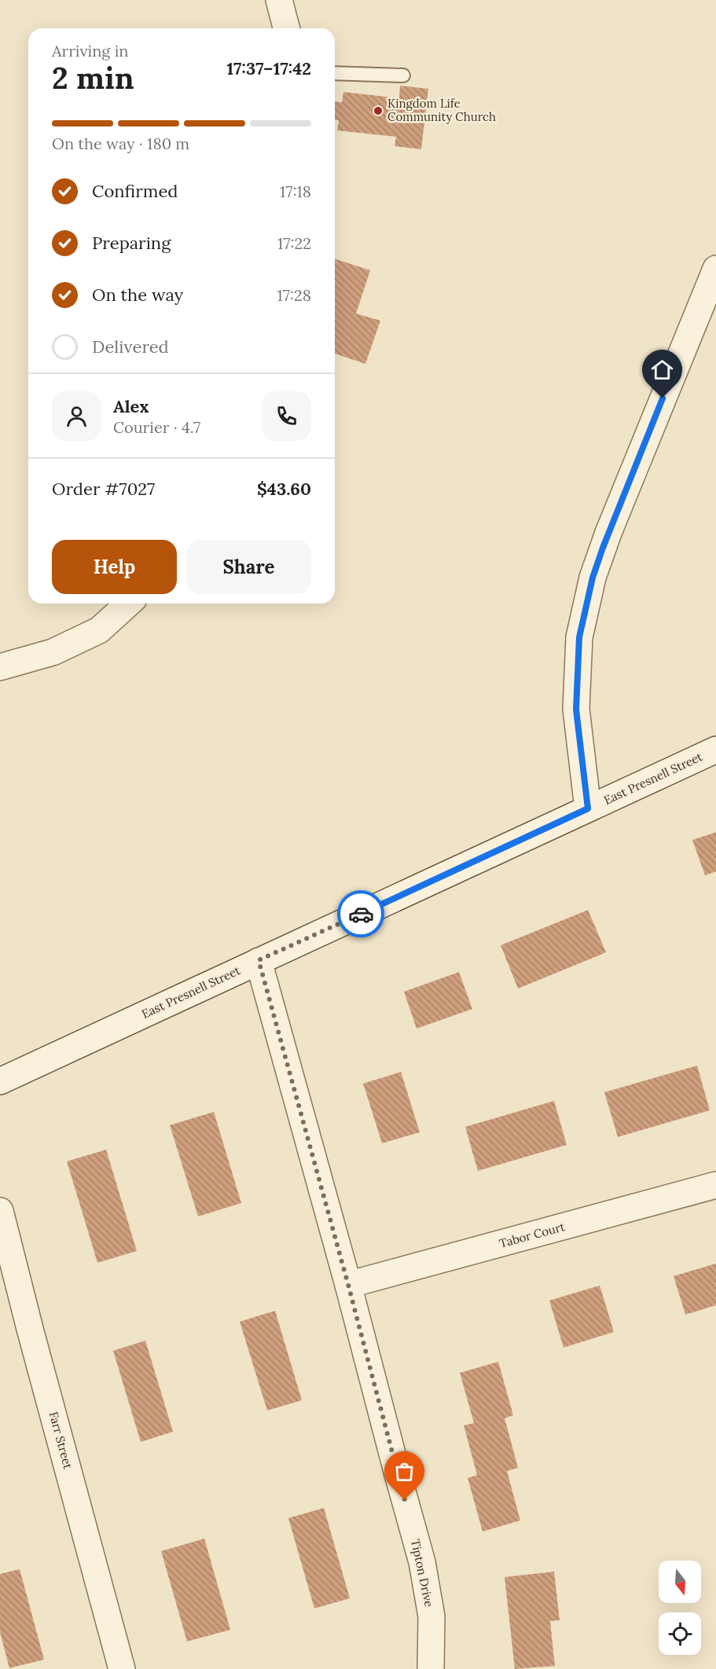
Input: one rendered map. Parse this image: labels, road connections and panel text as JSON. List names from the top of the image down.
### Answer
{
  "streets": {
    "street": [
      "East Presnell Street",
      "Tabor Court",
      "Farr Street",
      "Tipton Drive"
    ]
  },
  "crossings": [
    ["East Presnell Street", "Tipton Drive"],
    ["Tabor Court", "Tipton Drive"]
  ],
  "places": ["Kingdom Life Community Church"],
  "north": "bottom",
  "page": {
    "heading": ["2 min", "Arriving in", "17:37–17:42"],
    "panel": [
      "Alex",
      "Courier · 4.7",
      "Order #7027",
      "$43.60"
    ],
    "bar": "On the way · 180 m",
    "list": [
      ["Confirmed", "17:18"],
      ["Preparing", "17:22"],
      ["On the way", "17:28"],
      "Delivered"
    ],
    "buttons": ["Help", "Share"]
  }
}
